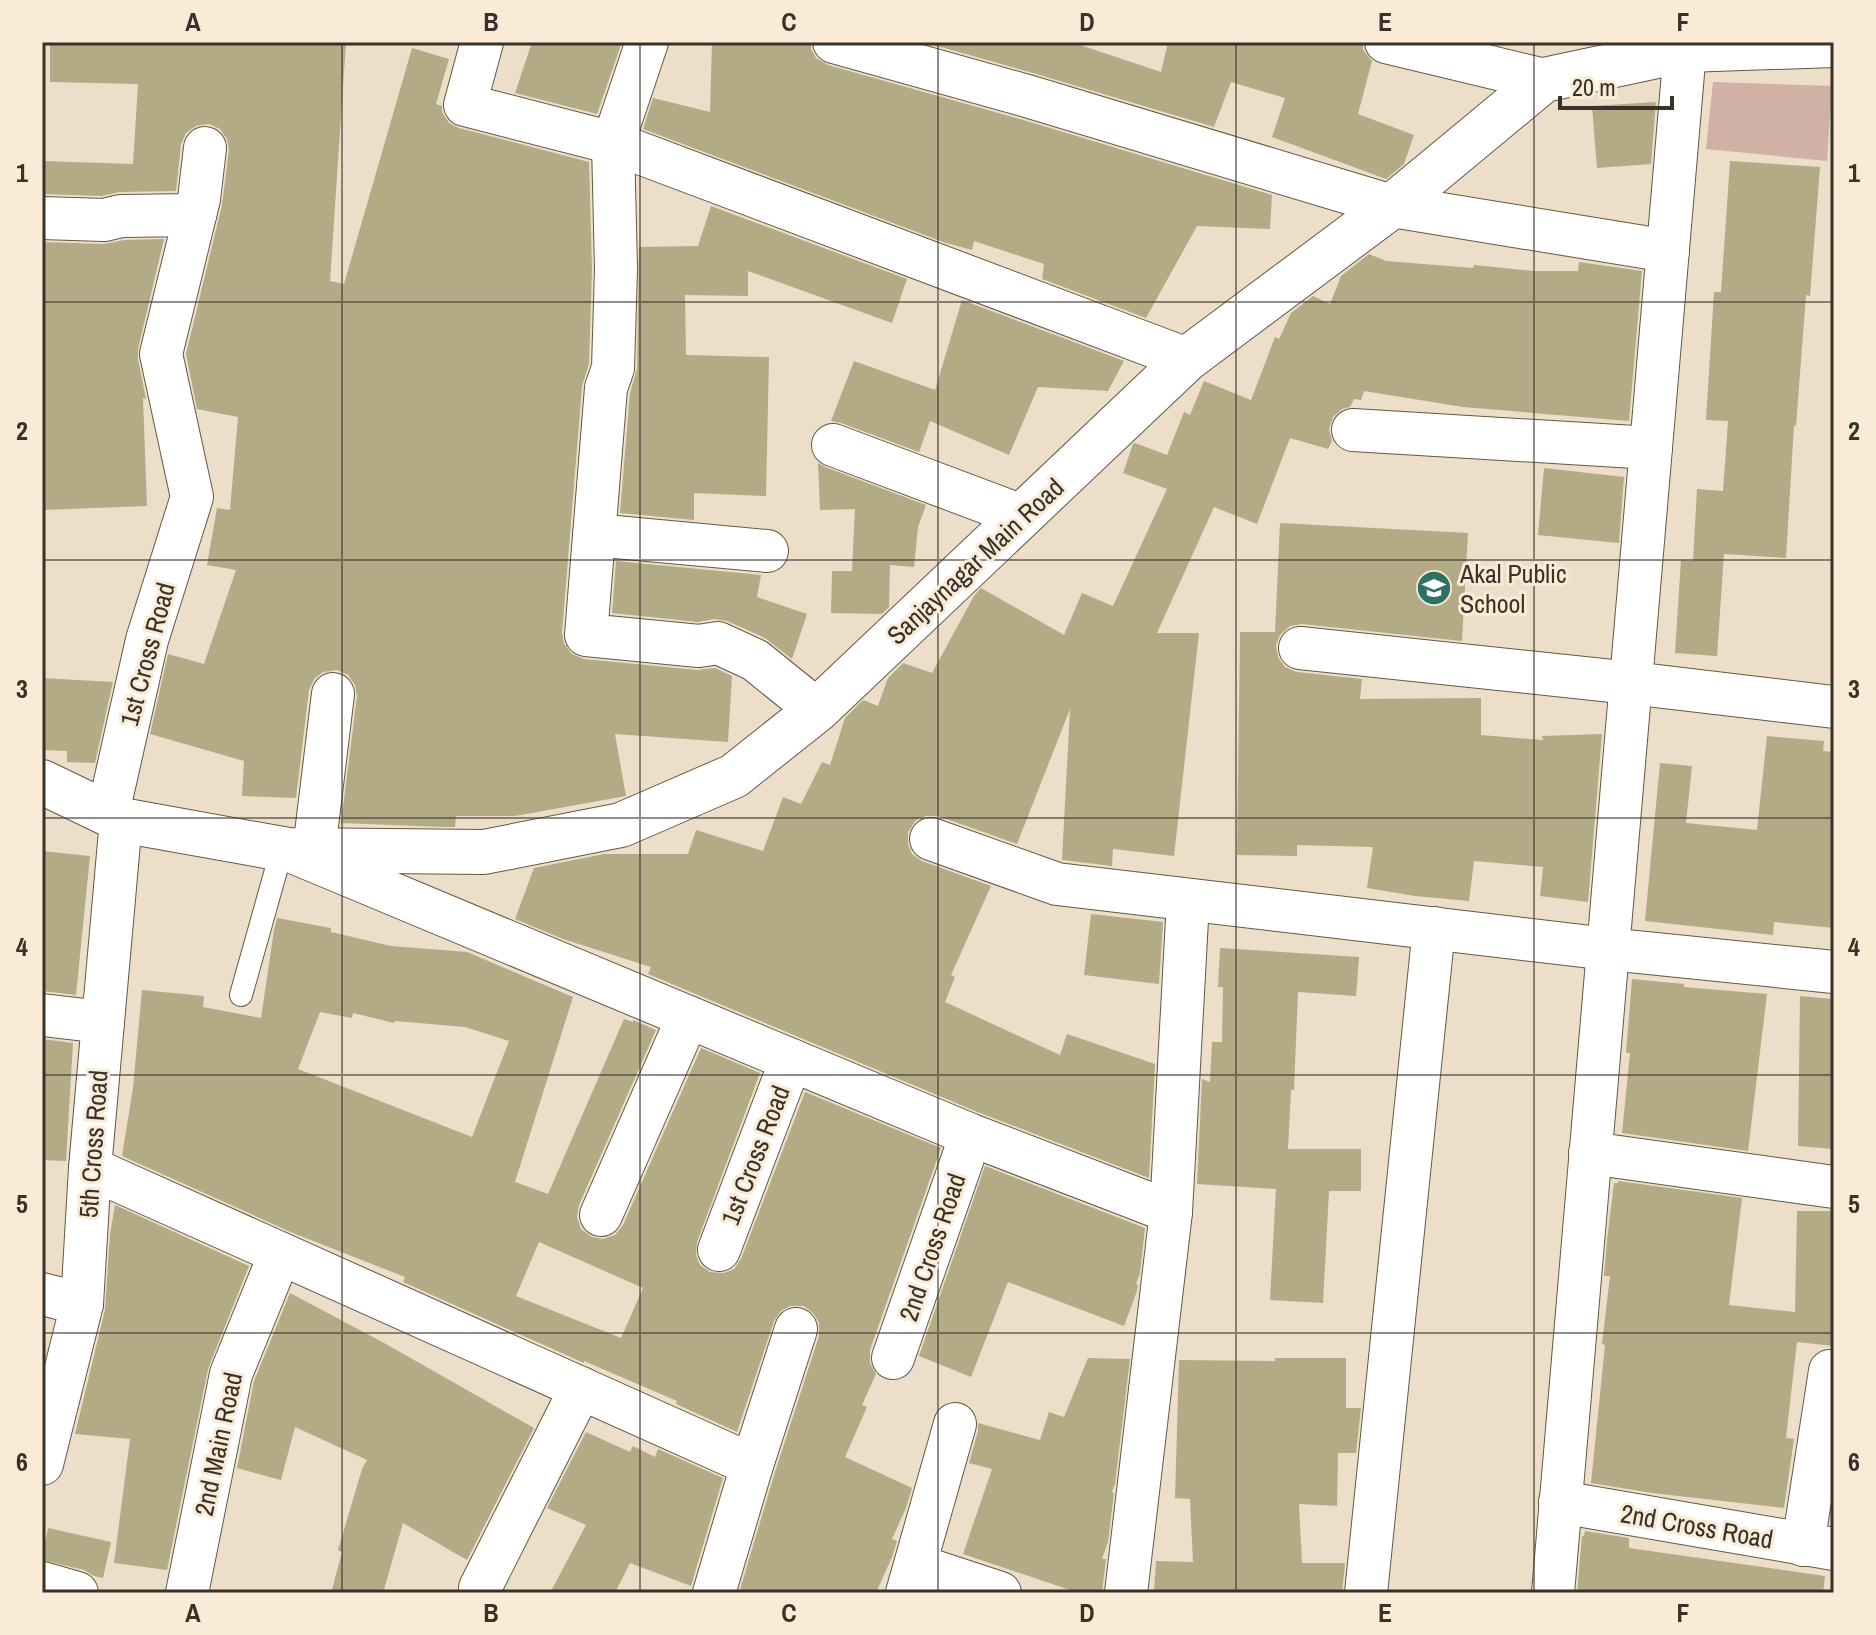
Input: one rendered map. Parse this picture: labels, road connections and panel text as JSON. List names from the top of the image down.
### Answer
{
  "streets": {
    "street": [
      "Sanjaynagar Main Road",
      "1st Cross Road",
      "5th Cross Road",
      "2nd Cross Road",
      "2nd Main Road"
    ]
  },
  "crossings": [
    ["Sanjaynagar Main Road", "1st Cross Road"],
    ["Sanjaynagar Main Road", "5th Cross Road"],
    ["1st Cross Road", "5th Cross Road"]
  ],
  "places": {
    "school or university": ["Akal Public School"]
  },
  "scale_bar": "20 m",
  "grid": {
    "columns": [
      "A",
      "B",
      "C",
      "D",
      "E",
      "F"
    ],
    "rows": [
      "1",
      "2",
      "3",
      "4",
      "5",
      "6"
    ]
  }
}
